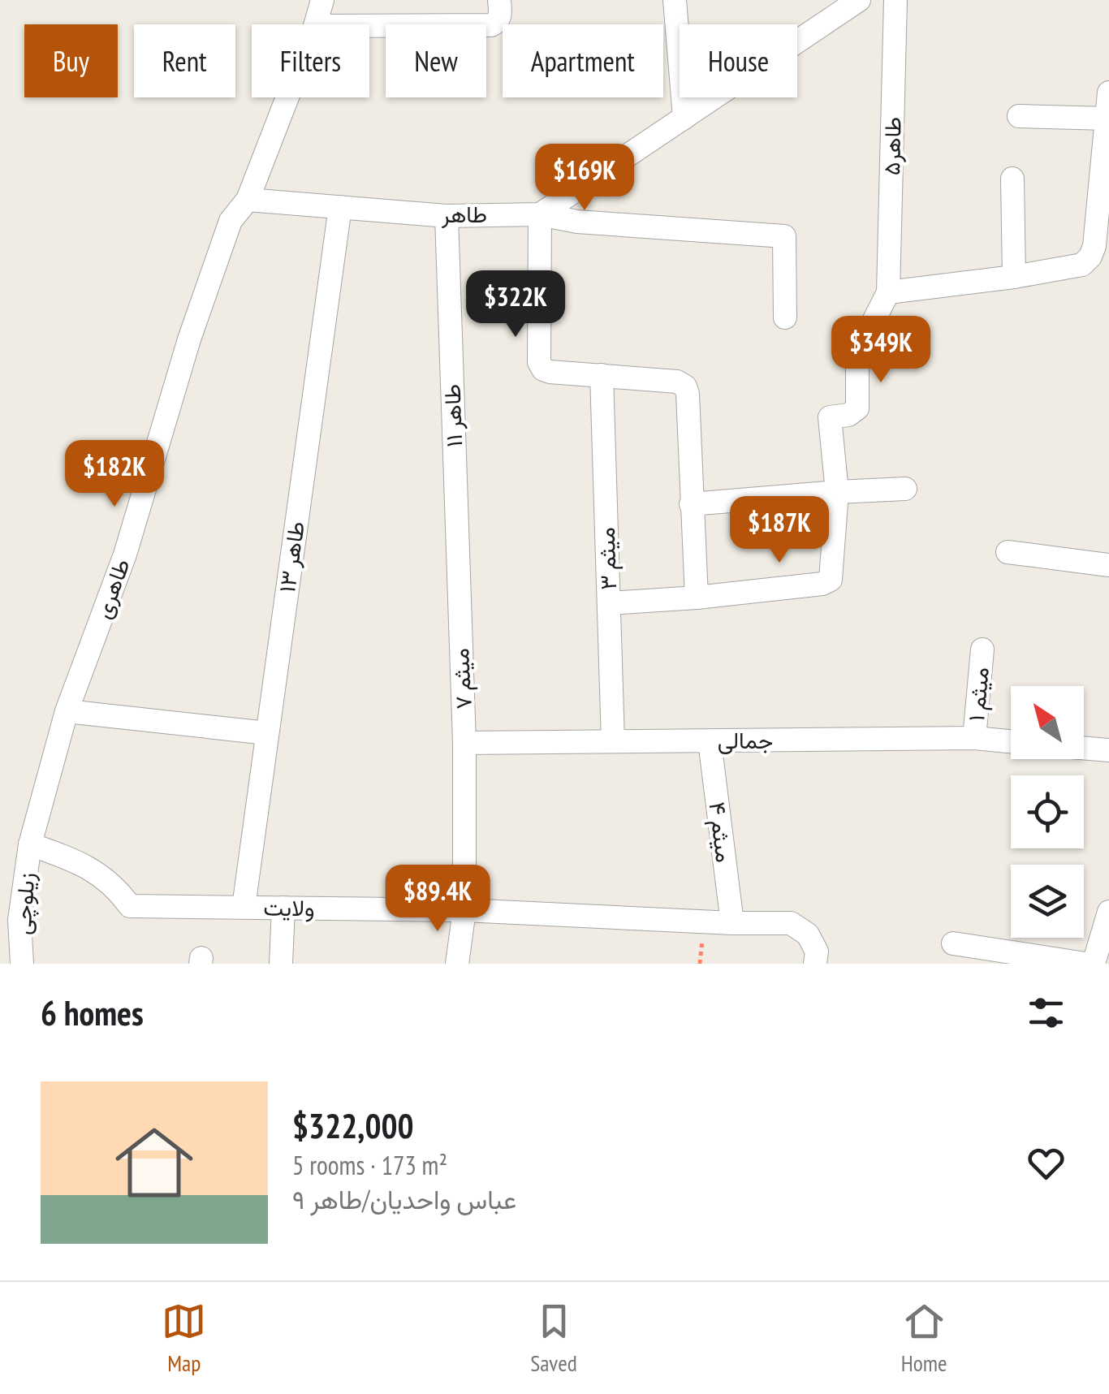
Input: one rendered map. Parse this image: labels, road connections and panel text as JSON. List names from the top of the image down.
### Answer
{
  "streets": {
    "street": [
      "طاهر۵",
      "طاهر",
      "طاهر ۱۱",
      "طاهر ۱۳",
      "میثم ۳",
      "طاهری",
      "میثم ۷",
      "میثم ۱",
      "جمالی",
      "میثم ۴",
      "زیلوچی",
      "ولایت"
    ]
  },
  "crossings": [
    ["طاهر", "طاهر ۱۱"],
    ["طاهر", "طاهر ۱۳"],
    ["طاهر", "طاهری"],
    ["طاهر ۱۱", "میثم ۷"],
    ["طاهر ۱۳", "ولایت"],
    ["میثم ۳", "جمالی"],
    ["طاهری", "زیلوچی"],
    ["طاهری", "ولایت"],
    ["میثم ۷", "جمالی"],
    ["میثم ۱", "جمالی"],
    ["جمالی", "میثم ۴"],
    ["میثم ۴", "ولایت"],
    ["زیلوچی", "ولایت"]
  ],
  "north": "top left",
  "page": {
    "chip": [
      "Buy",
      "Rent",
      "Filters",
      "New",
      "Apartment",
      "House"
    ],
    "price": [
      "$169K",
      "$322K",
      "$349K",
      "$182K",
      "$187K",
      "$89.4K"
    ],
    "heading": "6 homes",
    "list": [
      {
        "name": "$322,000",
        "note": "5 rooms · 173 m² · عباس واحدیان/طاهر ۹"
      }
    ],
    "tabs": ["Map", "Saved", "Home"]
  }
}
